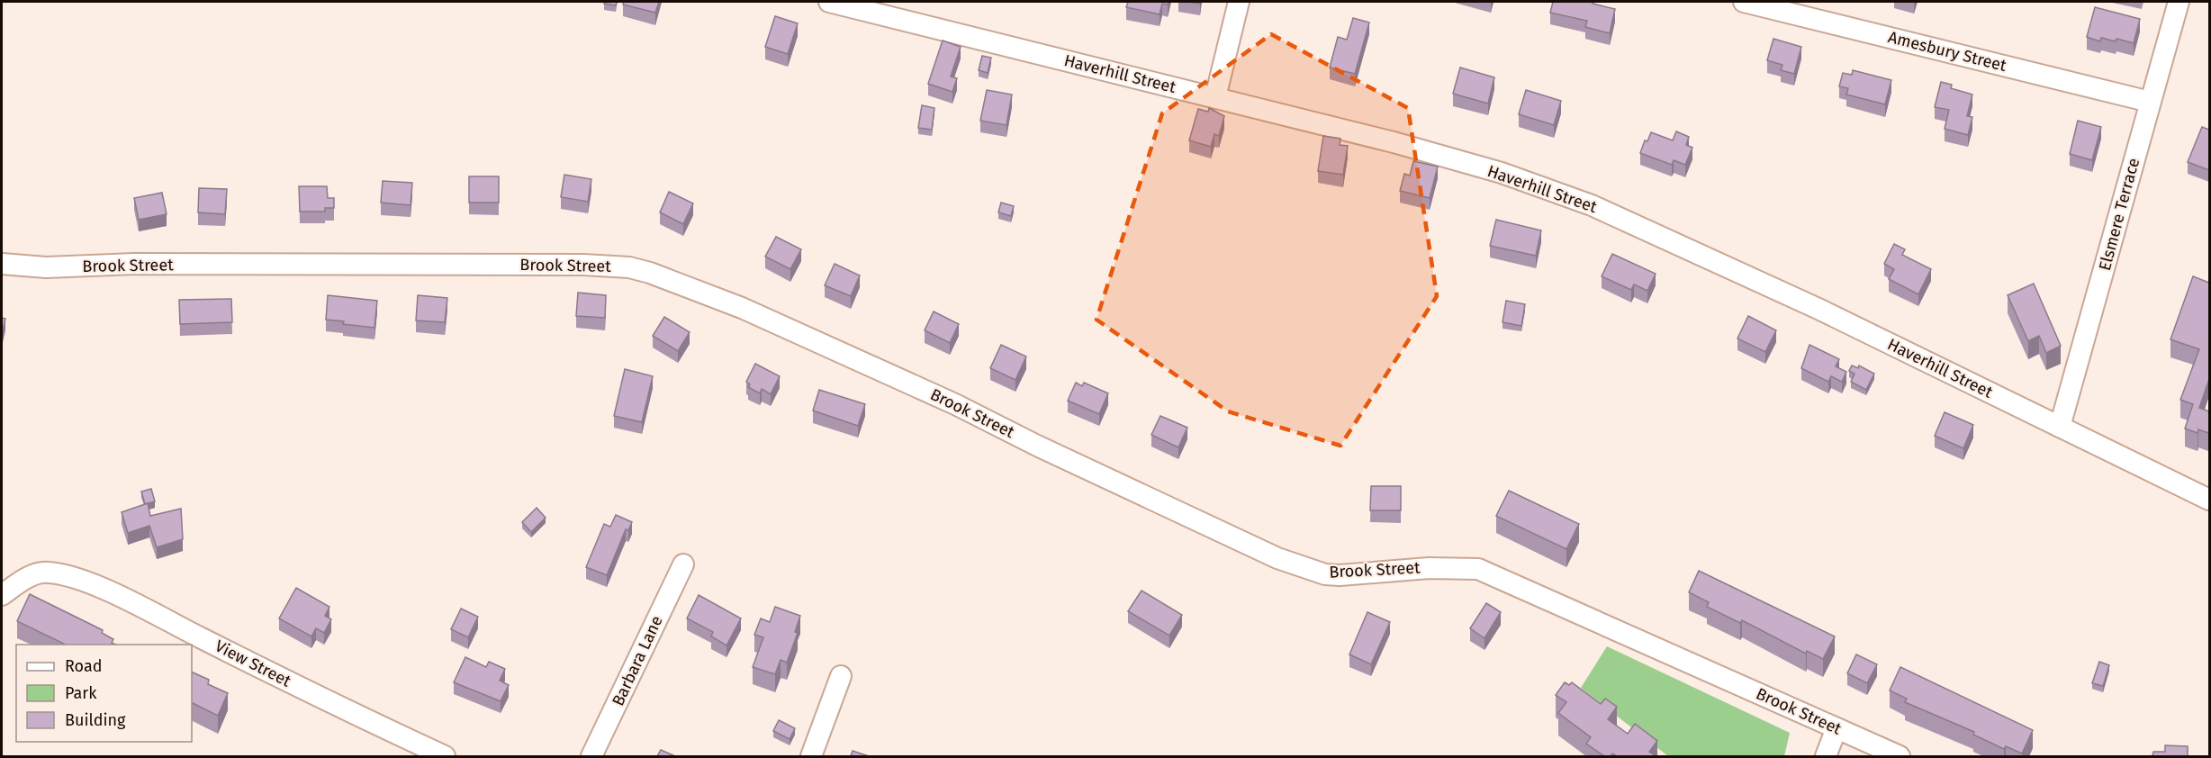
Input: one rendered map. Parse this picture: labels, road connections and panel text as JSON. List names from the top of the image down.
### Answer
{
  "streets": {
    "street": [
      "Amesbury Street",
      "Haverhill Street",
      "Elsmere Terrace",
      "Brook Street",
      "Barbara Lane",
      "View Street"
    ]
  },
  "crossings": [
    ["Amesbury Street", "Elsmere Terrace"],
    ["Haverhill Street", "Elsmere Terrace"]
  ],
  "legend": ["Road", "Park", "Building"]
}
